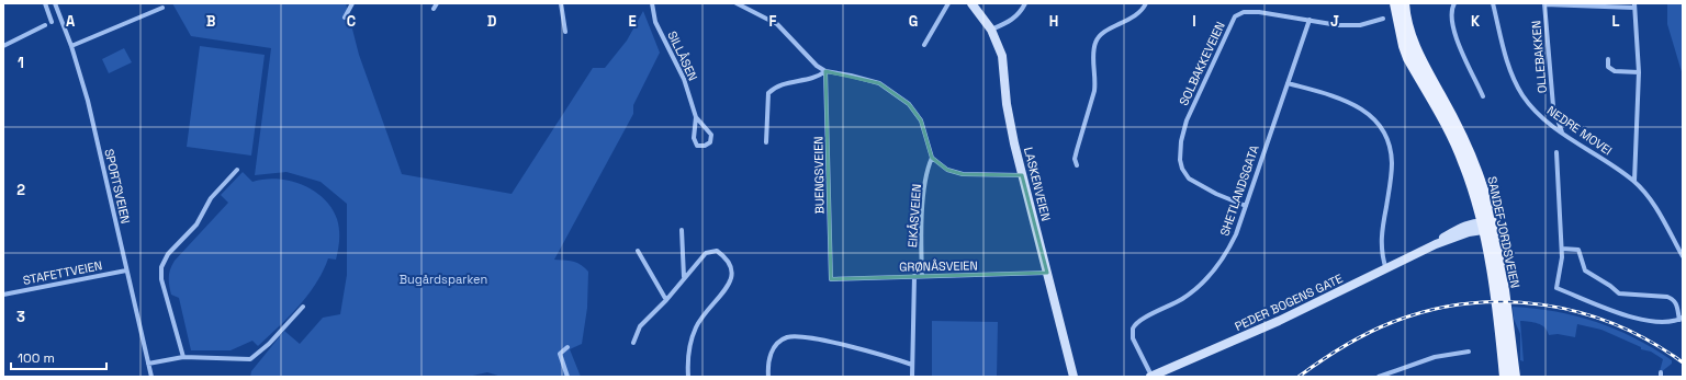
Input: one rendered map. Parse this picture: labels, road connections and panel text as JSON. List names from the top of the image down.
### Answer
{
  "streets": {
    "main road": ["SANDEFJORDSVEIEN"],
    "street": [
      "SILLÅSEN",
      "OLLEBAKKEN",
      "SOLBAKKEVEIEN",
      "NEDRE MOVEI",
      "BUENGSVEIEN",
      "LASKENVEIEN",
      "SPORTSVEIEN",
      "SHETLANDSGATA",
      "EIKÅSVEIEN",
      "GRØNÅSVEIEN",
      "STAFETTVEIEN",
      "PEDER BOGENS GATE"
    ]
  },
  "crossings": [
    ["OLLEBAKKEN", "NEDRE MOVEI"],
    ["SOLBAKKEVEIEN", "SHETLANDSGATA"],
    ["BUENGSVEIEN", "GRØNÅSVEIEN"],
    ["LASKENVEIEN", "GRØNÅSVEIEN"],
    ["SPORTSVEIEN", "STAFETTVEIEN"],
    ["SHETLANDSGATA", "PEDER BOGENS GATE"],
    ["EIKÅSVEIEN", "GRØNÅSVEIEN"],
    ["SANDEFJORDSVEIEN", "PEDER BOGENS GATE"]
  ],
  "parks": ["Bugårdsparken"],
  "scale_bar": "100 m",
  "grid": {
    "columns": [
      "A",
      "B",
      "C",
      "D",
      "E",
      "F",
      "G",
      "H",
      "I",
      "J",
      "K",
      "L"
    ],
    "rows": ["1", "2", "3"]
  }
}
